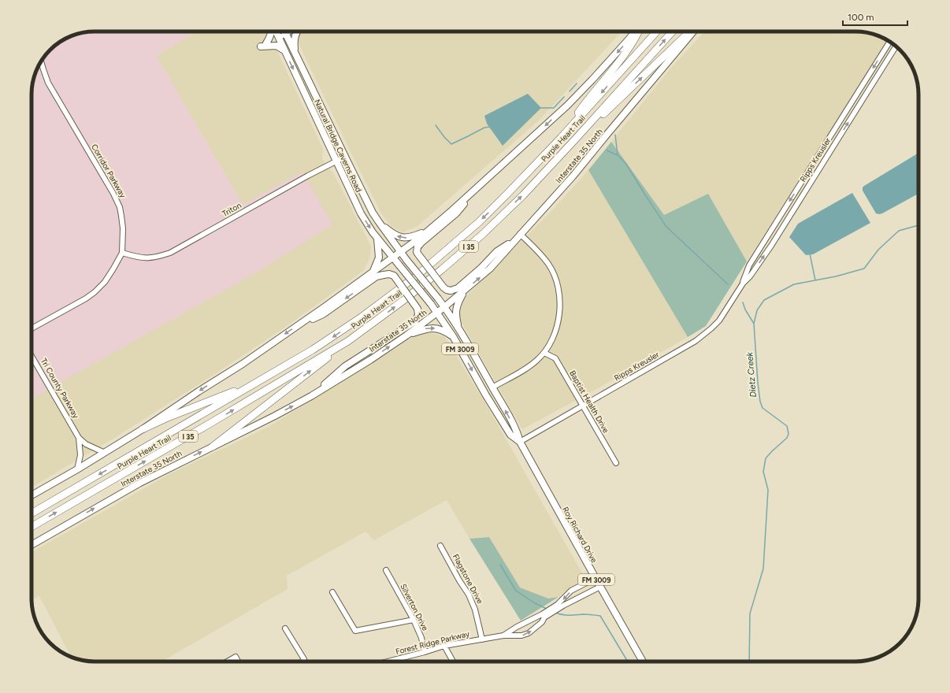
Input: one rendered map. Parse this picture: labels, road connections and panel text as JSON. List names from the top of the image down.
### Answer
{
  "streets": {
    "highway": ["Purple Heart Trail", "I 35"],
    "main road": [
      "Natural Bridge Caverns Road",
      "Interstate 35 North",
      "FM 3009",
      "Roy Richard Drive"
    ],
    "street": [
      "Ripps Kreusler",
      "Corridor Parkway",
      "Triton",
      "Tri County Parkway",
      "Baptist Health Drive",
      "Flagstone Drive",
      "Silverton Drive",
      "Forest Ridge Parkway"
    ]
  },
  "crossings": [
    ["Natural Bridge Caverns Road", "Interstate 35 North"],
    ["Natural Bridge Caverns Road", "Triton"],
    ["Natural Bridge Caverns Road", "FM 3009"],
    ["Natural Bridge Caverns Road", "Roy Richard Drive"],
    ["Interstate 35 North", "FM 3009"],
    ["Interstate 35 North", "Roy Richard Drive"],
    ["Ripps Kreusler", "Baptist Health Drive"],
    ["Ripps Kreusler", "Roy Richard Drive"],
    ["Corridor Parkway", "Triton"],
    ["FM 3009", "Roy Richard Drive"],
    ["Roy Richard Drive", "Forest Ridge Parkway"],
    ["Flagstone Drive", "Forest Ridge Parkway"],
    ["Silverton Drive", "Forest Ridge Parkway"]
  ],
  "water": ["Dietz Creek"],
  "scale_bar": "100 m"
}
